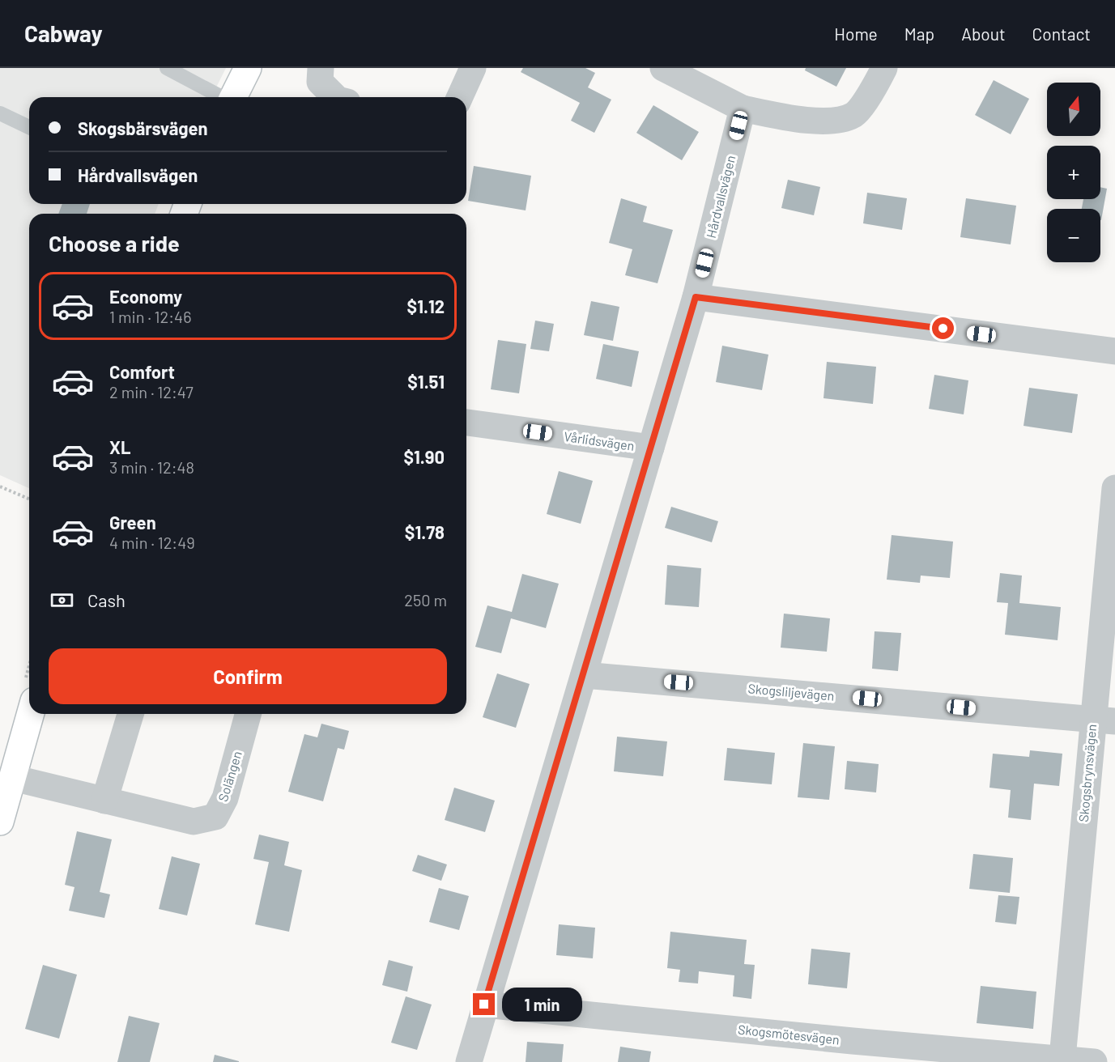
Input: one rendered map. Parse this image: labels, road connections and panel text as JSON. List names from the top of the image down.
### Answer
{
  "streets": {
    "street": [
      "Hårdvallsvägen",
      "Vårlidsvägen",
      "Skogsliljevägen",
      "Skogsbrynsvägen",
      "Solängen",
      "Skogsmötesvägen"
    ]
  },
  "crossings": [
    ["Hårdvallsvägen", "Vårlidsvägen"],
    ["Hårdvallsvägen", "Skogsliljevägen"],
    ["Hårdvallsvägen", "Skogsmötesvägen"],
    ["Skogsliljevägen", "Skogsbrynsvägen"],
    ["Skogsbrynsvägen", "Skogsmötesvägen"]
  ],
  "north": "top",
  "page": {
    "header": "Cabway",
    "nav": [
      "Home",
      "Map",
      "About",
      "Contact"
    ],
    "map_buttons": ["+", "−"],
    "banner": ["Skogsbärsvägen", "Hårdvallsvägen"],
    "heading": "Choose a ride",
    "list": [
      {
        "name": "Economy",
        "note": "1 min · 12:46",
        "value": "$1.12"
      },
      {
        "name": "Comfort",
        "note": "2 min · 12:47",
        "value": "$1.51"
      },
      {
        "name": "XL",
        "note": "3 min · 12:48",
        "value": "$1.90"
      },
      {
        "name": "Green",
        "note": "4 min · 12:49",
        "value": "$1.78"
      }
    ],
    "pay": ["Cash", "250 m"],
    "buttons": "Confirm",
    "bubble": "1 min"
  }
}
